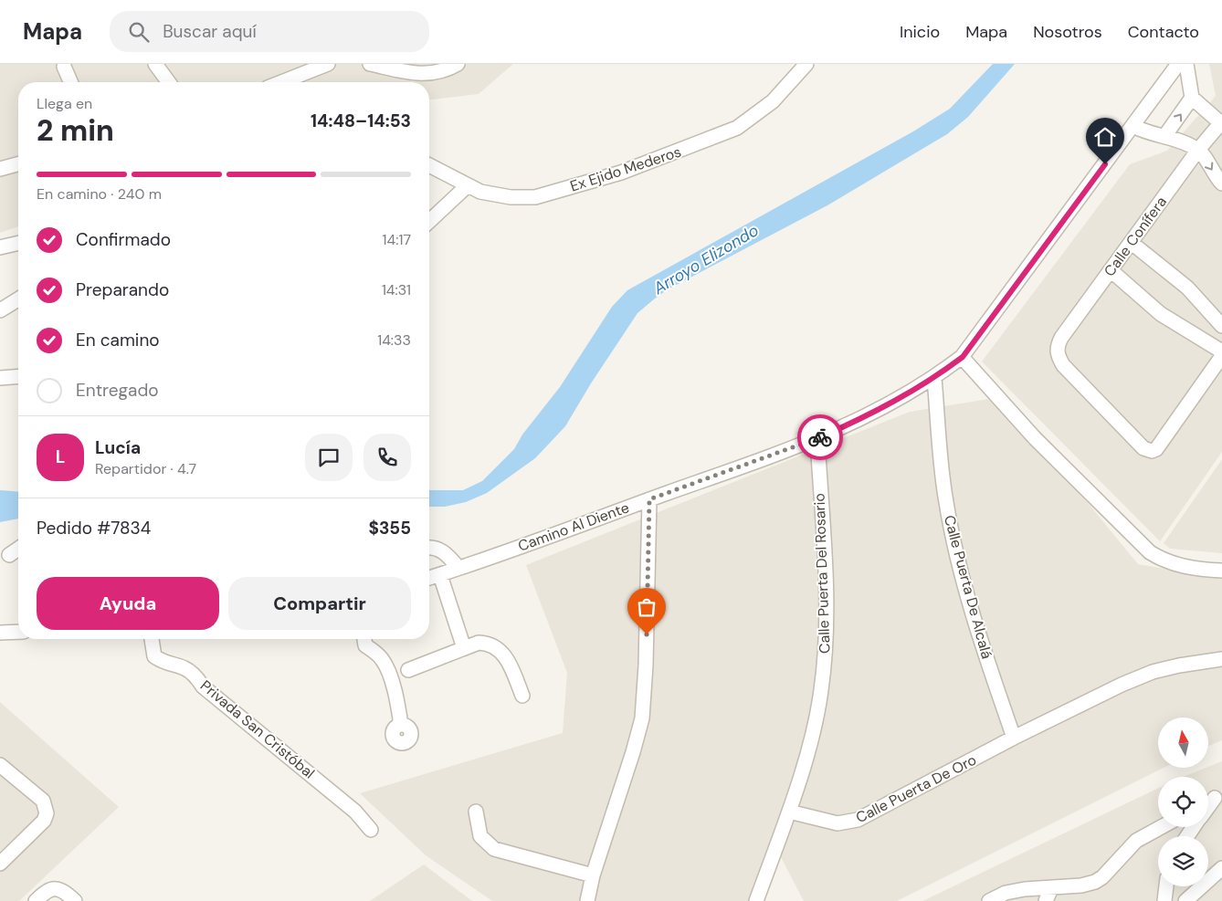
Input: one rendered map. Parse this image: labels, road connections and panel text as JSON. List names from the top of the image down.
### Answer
{
  "streets": {
    "street": [
      "Ex Ejido Mederos",
      "Calle Conífera",
      "Camino Al Diente",
      "Calle Puerta Del Rosario",
      "Calle Puerta De Alcalá",
      "Privada San Cristóbal",
      "Calle Puerta De Oro"
    ]
  },
  "crossings": [
    ["Camino Al Diente", "Calle Puerta Del Rosario"],
    ["Camino Al Diente", "Calle Puerta De Alcalá"],
    ["Calle Puerta Del Rosario", "Calle Puerta De Oro"],
    ["Calle Puerta De Alcalá", "Calle Puerta De Oro"]
  ],
  "water": ["Arroyo Elizondo"],
  "north": "top",
  "page": {
    "header": "Mapa",
    "search": "Buscar aquí",
    "nav": [
      "Inicio",
      "Mapa",
      "Nosotros",
      "Contacto"
    ],
    "heading": ["2 min", "Llega en", "14:48–14:53"],
    "panel": [
      "Lucía",
      "Repartidor · 4.7",
      "Pedido #7834",
      "$355"
    ],
    "bar": "En camino · 240 m",
    "list": [
      ["Confirmado", "14:17"],
      ["Preparando", "14:31"],
      ["En camino", "14:33"],
      "Entregado"
    ],
    "round": "L",
    "buttons": ["Ayuda", "Compartir"]
  }
}
